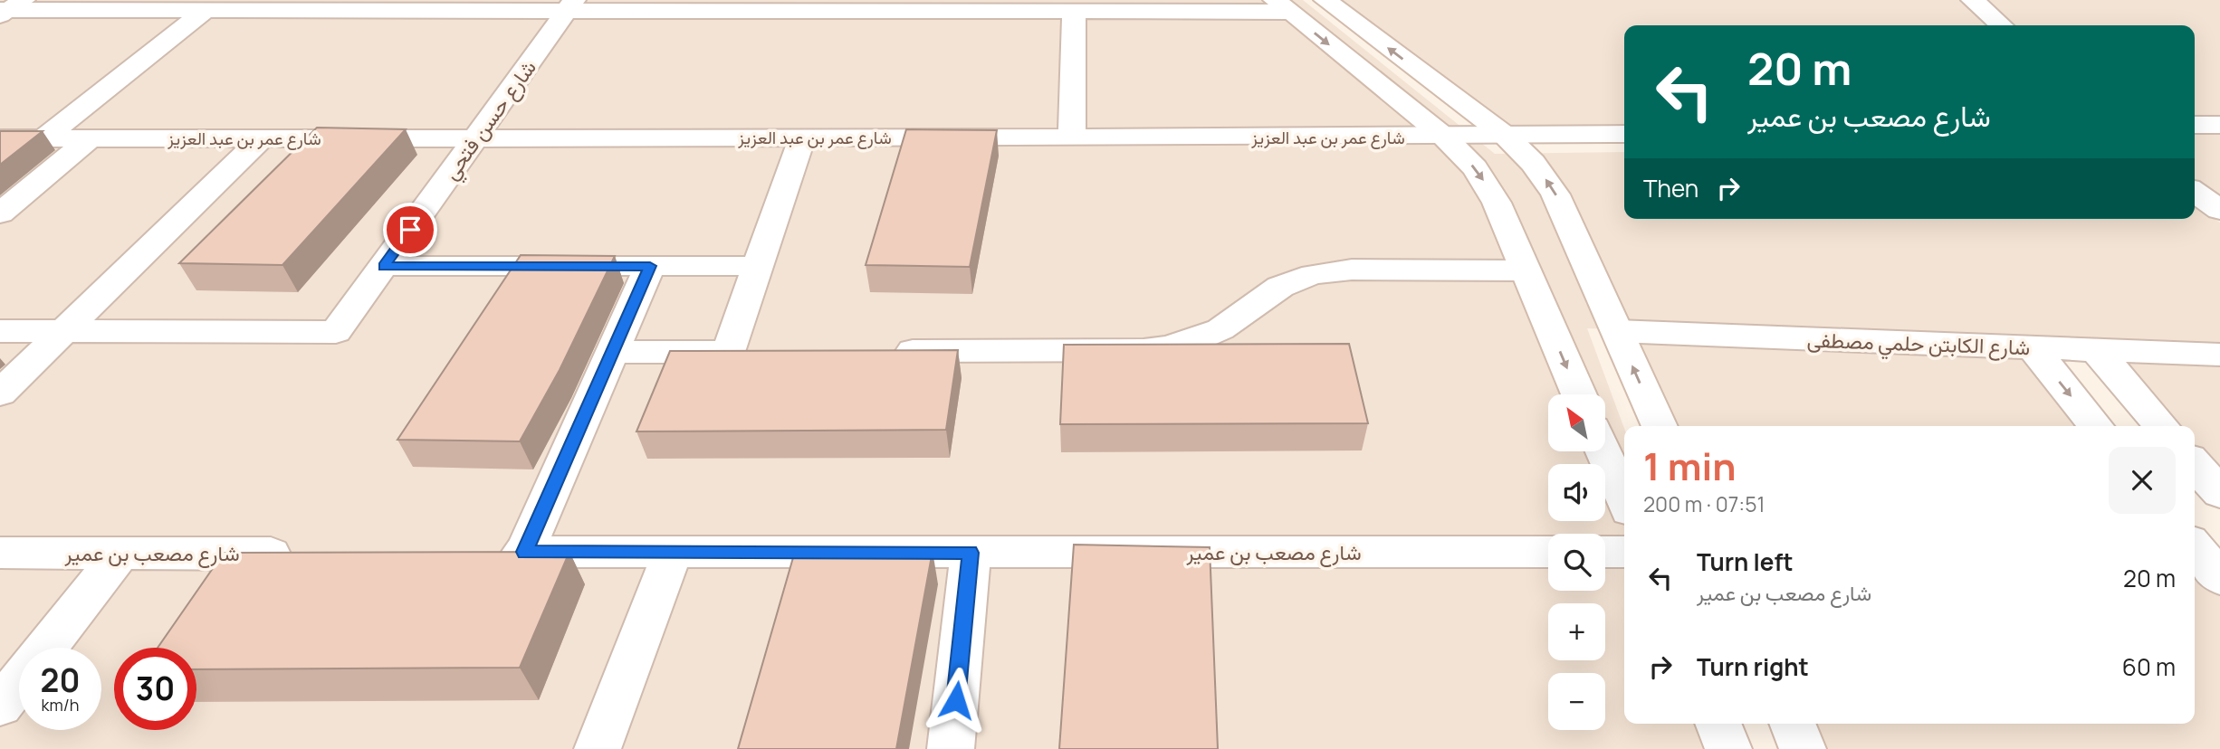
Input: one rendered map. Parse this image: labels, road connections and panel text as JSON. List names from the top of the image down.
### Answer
{
  "streets": {
    "street": [
      "شارع حسن فتحي",
      "شارع عمر بن عبد العزيز",
      "شارع الكابتن حلمي مصطفى",
      "شارع مصعب بن عمير"
    ]
  },
  "crossings": [
    ["شارع حسن فتحي", "شارع عمر بن عبد العزيز"]
  ],
  "north": "top left",
  "page": {
    "turn": ["20 m", "شارع مصعب بن عمير"],
    "then": "Then",
    "map_buttons": ["+", "−"],
    "heading": ["1 min", "200 m · 07:51"],
    "list": [
      {
        "name": "Turn left",
        "note": "شارع مصعب بن عمير",
        "value": "20 m"
      },
      {
        "name": "Turn right",
        "value": "60 m"
      }
    ],
    "speed": "20 km/h",
    "limit": "30"
  }
}
